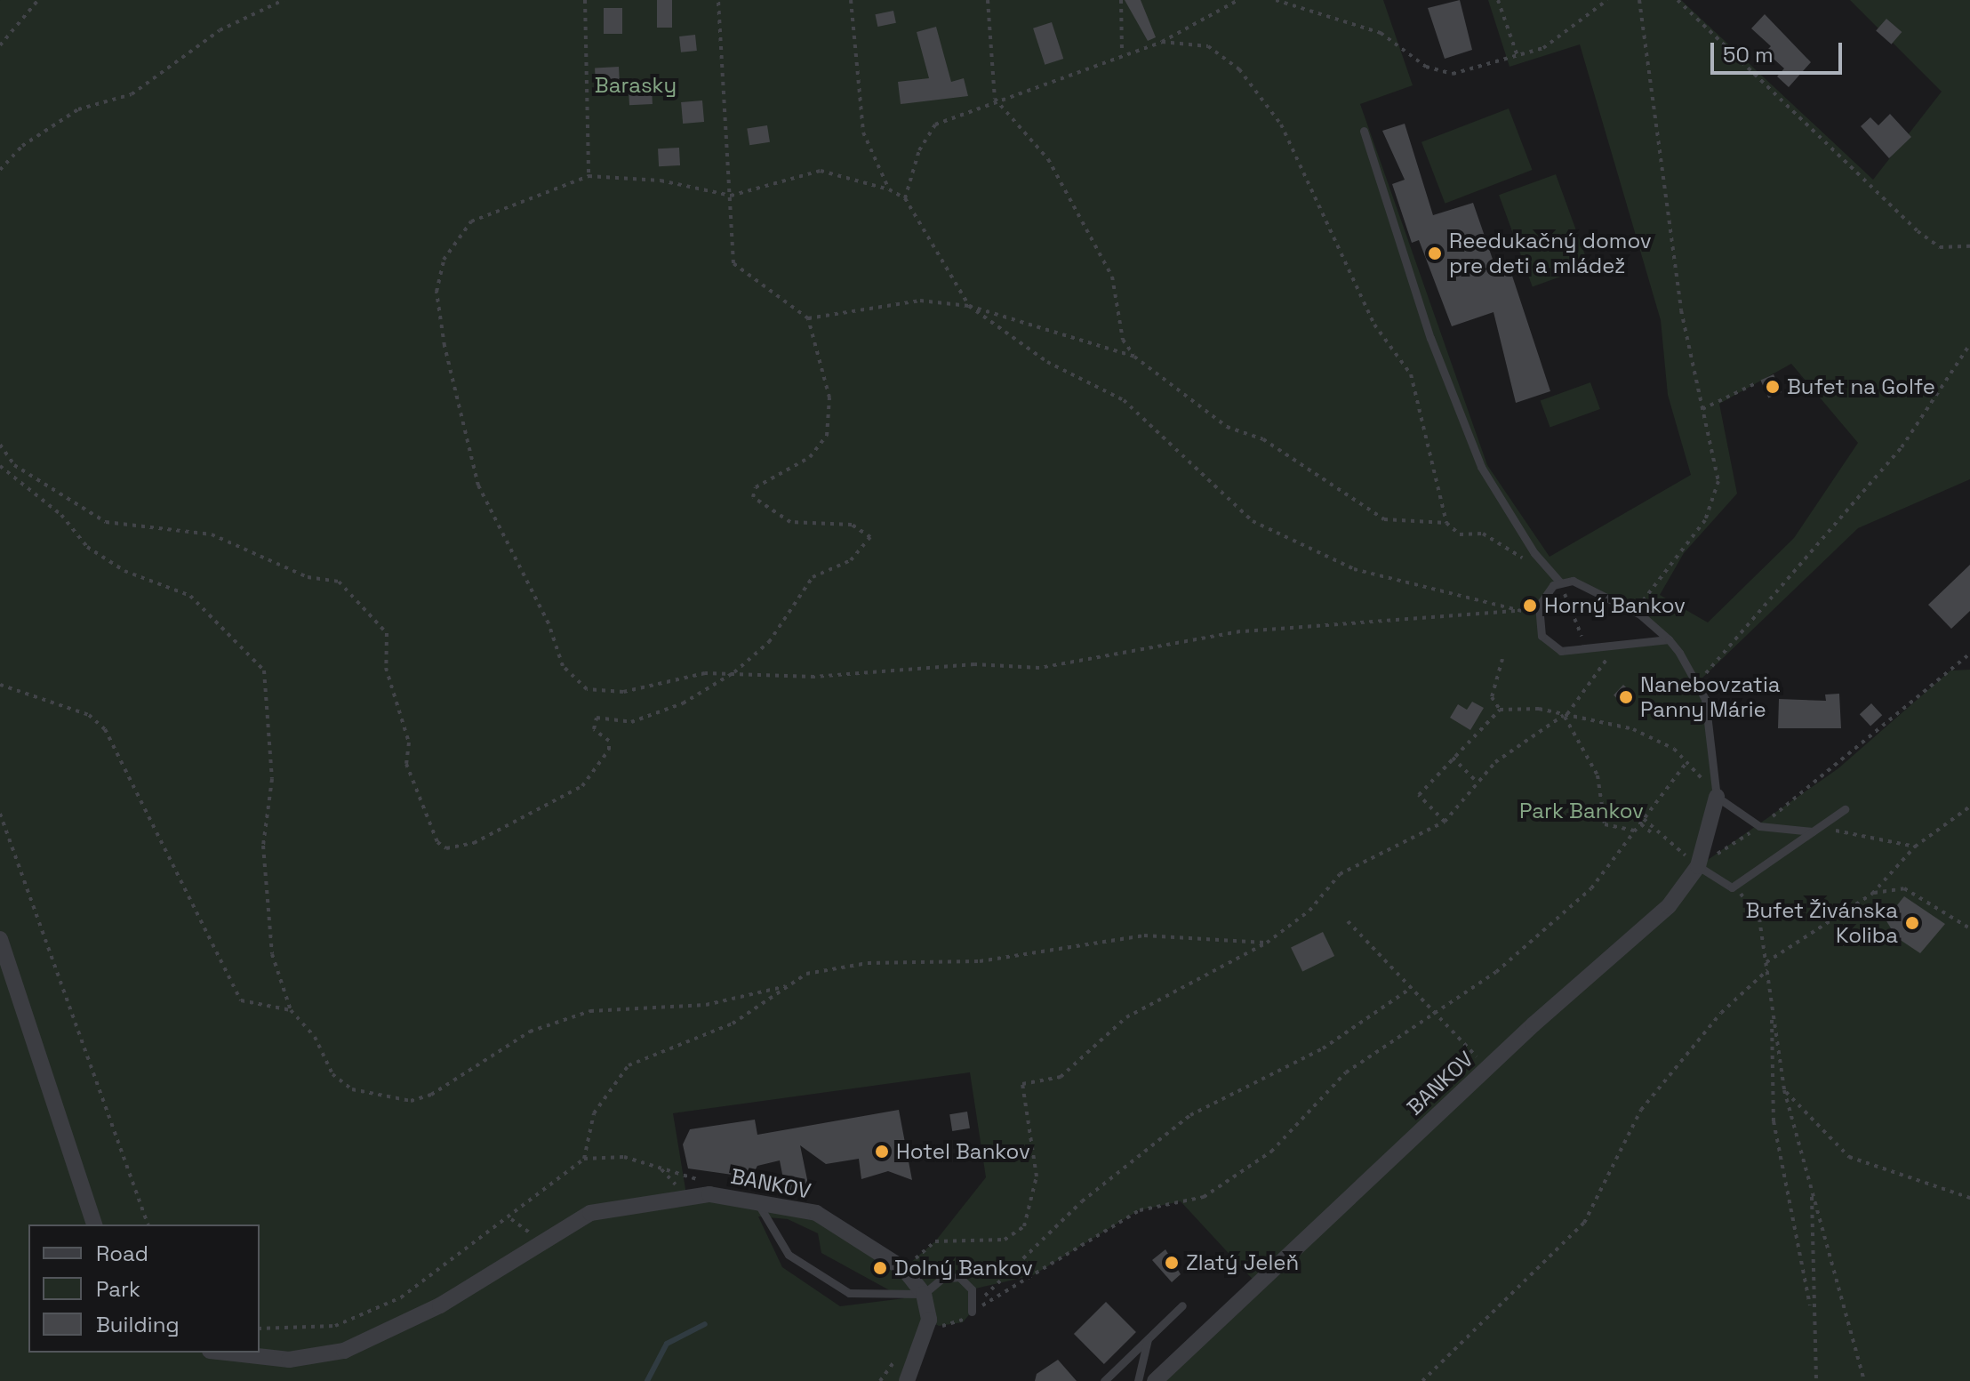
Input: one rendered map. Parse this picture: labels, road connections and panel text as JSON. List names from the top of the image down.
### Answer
{
  "streets": {
    "street": ["BANKOV"]
  },
  "parks": ["Barasky", "Park Bankov"],
  "places": [
    "Reedukačný domov pre deti a mládež",
    "Bufet na Golfe",
    "Horný Bankov",
    "Nanebovzatia Panny Márie",
    "Bufet Živánska Koliba",
    "Hotel Bankov",
    "Zlatý Jeleň",
    "Dolný Bankov"
  ],
  "legend": ["Road", "Park", "Building"],
  "scale_bar": "50 m"
}
